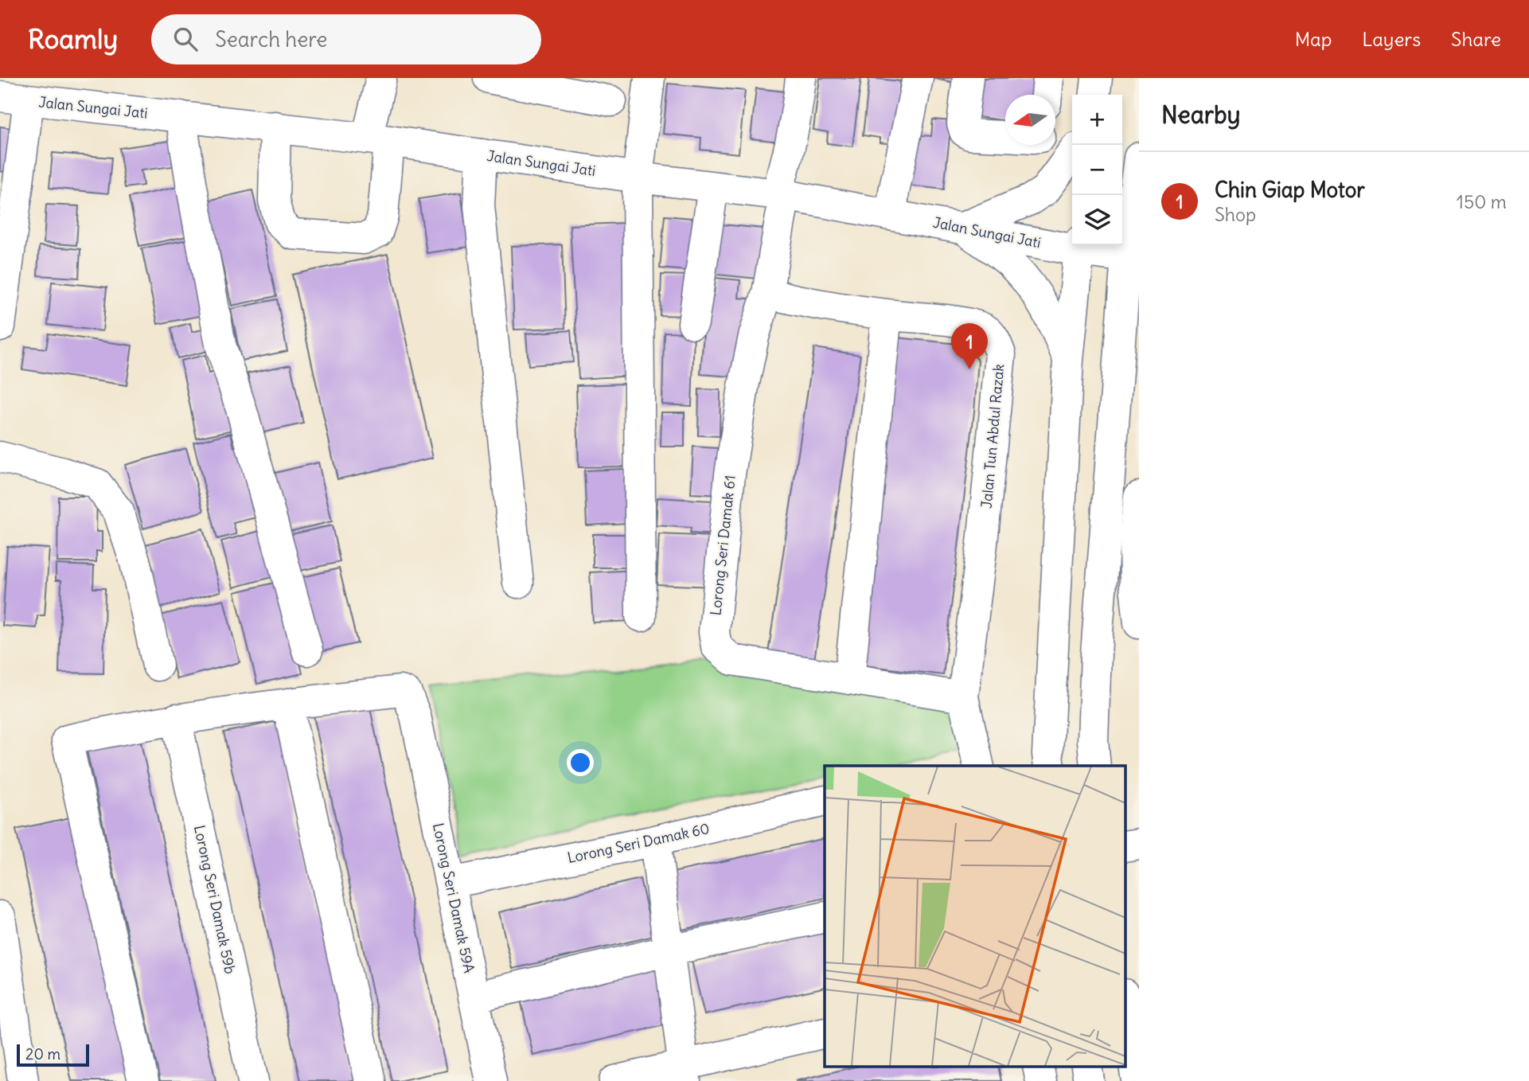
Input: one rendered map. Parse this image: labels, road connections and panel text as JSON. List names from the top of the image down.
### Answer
{
  "streets": {
    "street": [
      "Jalan Sungai Jati",
      "Jalan Tun Abdul Razak",
      "Lorong Seri Damak 61",
      "Lorong Seri Damak 60",
      "Lorong Seri Damak 59A",
      "Lorong Seri Damak 59b"
    ]
  },
  "crossings": [
    ["Jalan Sungai Jati", "Lorong Seri Damak 61"],
    ["Jalan Tun Abdul Razak", "Lorong Seri Damak 61"],
    ["Lorong Seri Damak 60", "Lorong Seri Damak 59A"]
  ],
  "scale_bar": "20 m",
  "north": "left",
  "page": {
    "header": "Roamly",
    "search": "Search here",
    "nav": ["Map", "Layers", "Share"],
    "heading": "Nearby",
    "map_buttons": ["+", "−"],
    "list": [
      {
        "mark": "1",
        "name": "Chin Giap Motor",
        "note": "Shop",
        "value": "150 m"
      }
    ],
    "pins": "1",
    "scale": "20 m"
  }
}
